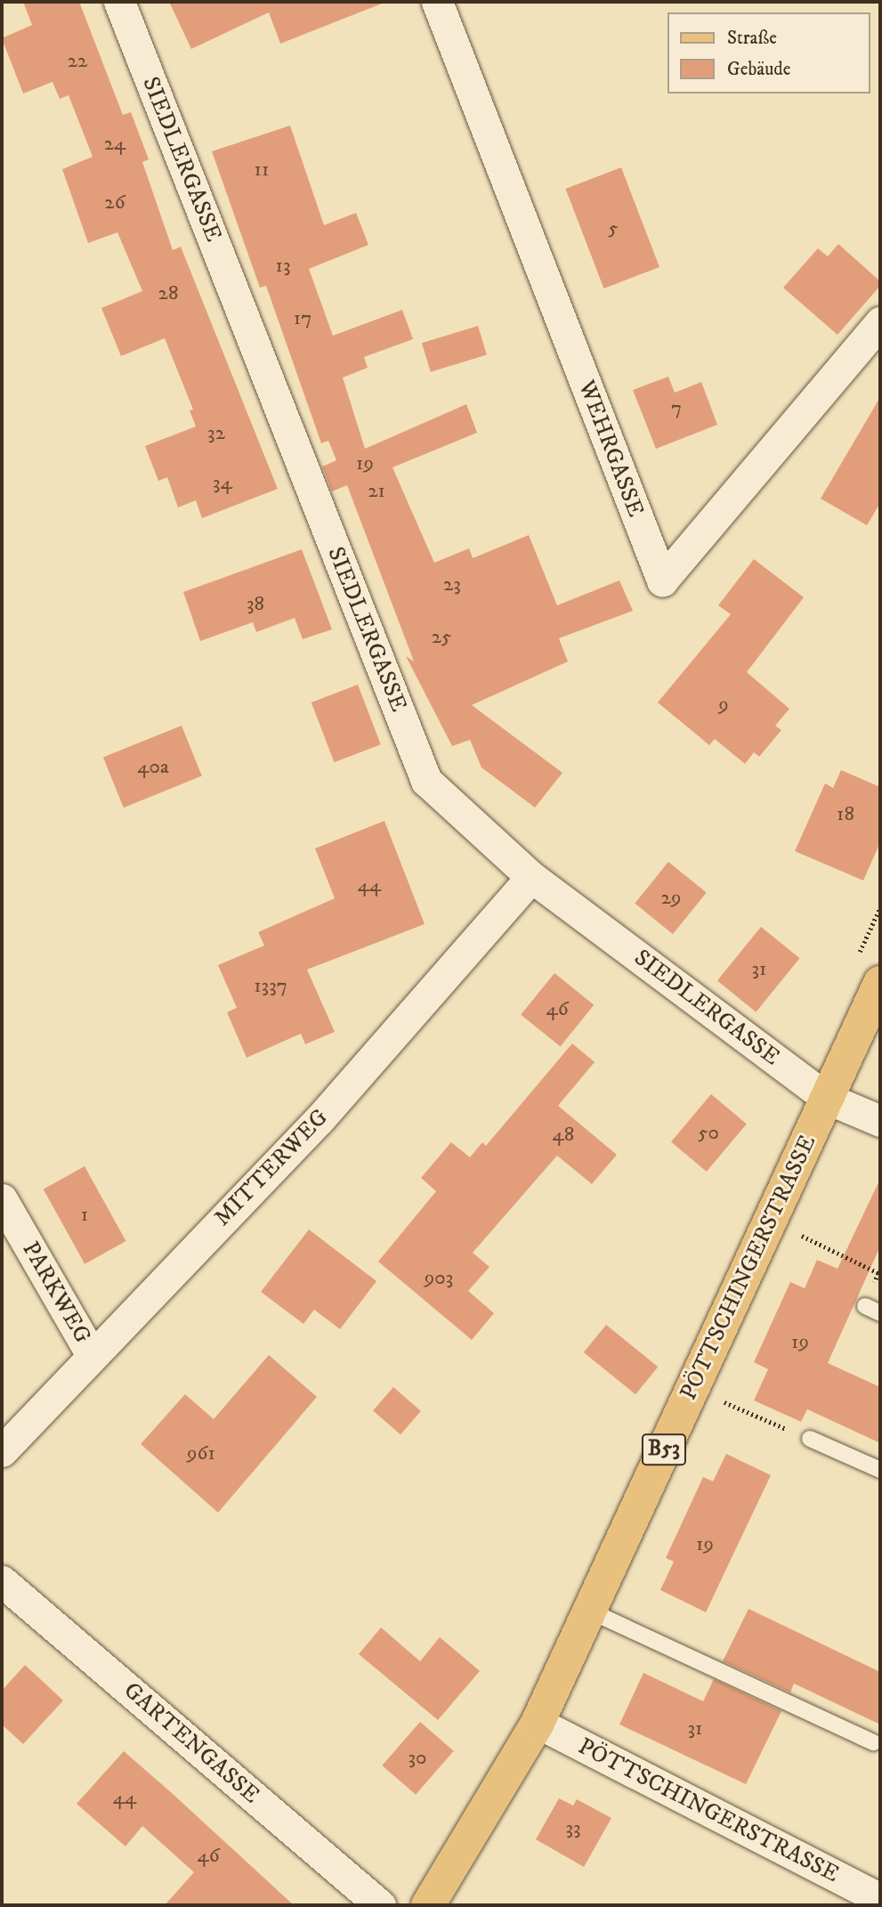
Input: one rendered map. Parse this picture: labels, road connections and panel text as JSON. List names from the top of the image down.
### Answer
{
  "streets": {
    "main road": ["PÖTTSCHINGERSTRASSE", "B53"],
    "street": [
      "SIEDLERGASSE",
      "WEHRGASSE",
      "MITTERWEG",
      "PARKWEG",
      "GARTENGASSE"
    ]
  },
  "crossings": [
    ["SIEDLERGASSE", "MITTERWEG"],
    ["SIEDLERGASSE", "PÖTTSCHINGERSTRASSE"],
    ["MITTERWEG", "PARKWEG"]
  ],
  "house_numbers": [
    "22",
    "24",
    "11",
    "26",
    "5",
    "13",
    "28",
    "17",
    "7",
    "32",
    "19",
    "34",
    "21",
    "23",
    "38",
    "25",
    "9",
    "40a",
    "18",
    "44",
    "29",
    "31",
    "1337",
    "46",
    "50",
    "48",
    "1",
    "903",
    "19",
    "961",
    "19",
    "31",
    "30",
    "44",
    "33",
    "46"
  ],
  "legend": ["Straße", "Gebäude"]
}
